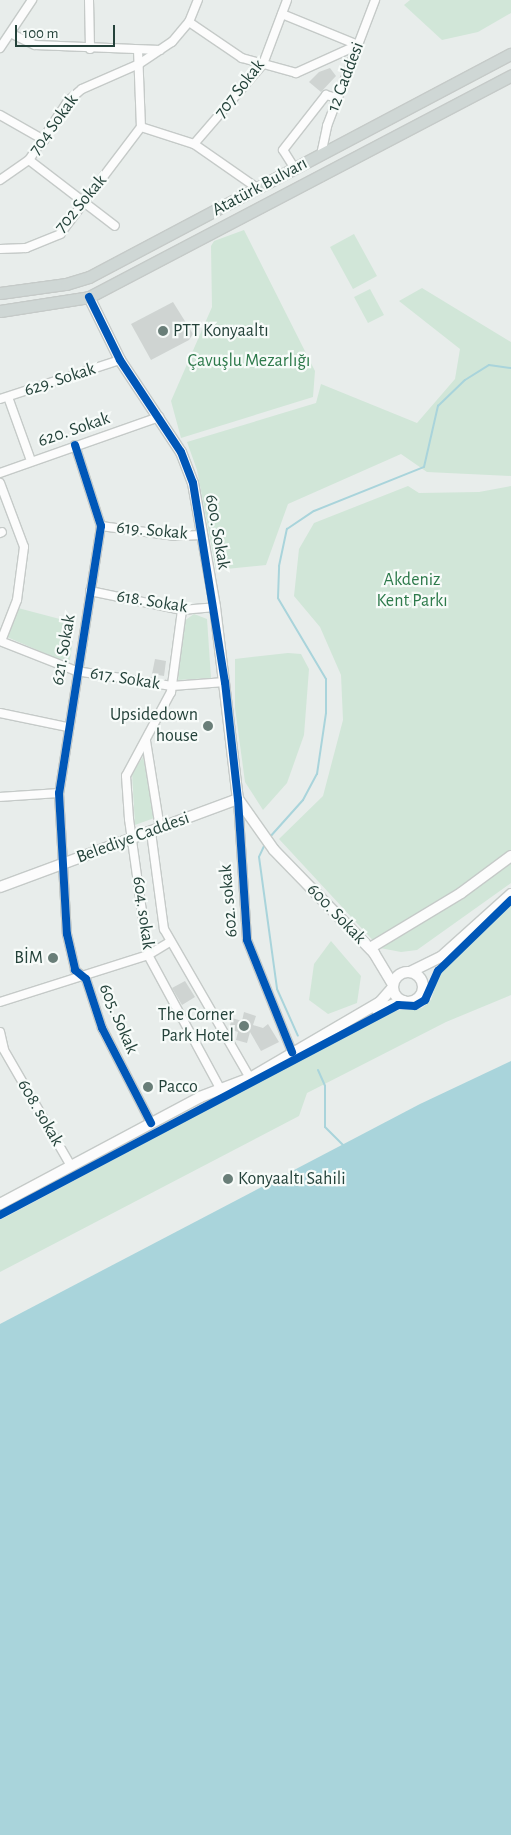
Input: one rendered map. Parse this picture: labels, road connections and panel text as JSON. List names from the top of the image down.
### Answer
{
  "streets": {
    "main road": ["Atatürk Bulvarı", "600. Sokak", "Belediye Caddesi"],
    "street": [
      "12 Caddesi",
      "707 Sokak",
      "704 Sokak",
      "702 Sokak",
      "629. Sokak",
      "620. Sokak",
      "619. Sokak",
      "618. Sokak",
      "621. Sokak",
      "617. Sokak",
      "602. sokak",
      "604. sokak",
      "605. Sokak",
      "608. sokak"
    ]
  },
  "crossings": [
    ["12 Caddesi", "Atatürk Bulvarı"],
    ["Atatürk Bulvarı", "600. Sokak"],
    ["629. Sokak", "600. Sokak"],
    ["620. Sokak", "600. Sokak"],
    ["620. Sokak", "621. Sokak"],
    ["619. Sokak", "600. Sokak"],
    ["619. Sokak", "621. Sokak"],
    ["600. Sokak", "618. Sokak"],
    ["600. Sokak", "617. Sokak"],
    ["600. Sokak", "Belediye Caddesi"],
    ["600. Sokak", "602. sokak"],
    ["618. Sokak", "621. Sokak"],
    ["618. Sokak", "604. sokak"],
    ["621. Sokak", "617. Sokak"],
    ["621. Sokak", "Belediye Caddesi"],
    ["621. Sokak", "605. Sokak"],
    ["617. Sokak", "604. sokak"],
    ["Belediye Caddesi", "602. sokak"],
    ["Belediye Caddesi", "604. sokak"],
    ["Belediye Caddesi", "605. Sokak"]
  ],
  "parks": ["Çavuşlu Mezarlığı", "Akdeniz Kent Parkı"],
  "places": [
    "PTT Konyaaltı",
    "Upsidedown house",
    "BİM",
    "The Corner Park Hotel",
    "Pacco",
    "Konyaaltı Sahili"
  ],
  "scale_bar": "100 m"
}
